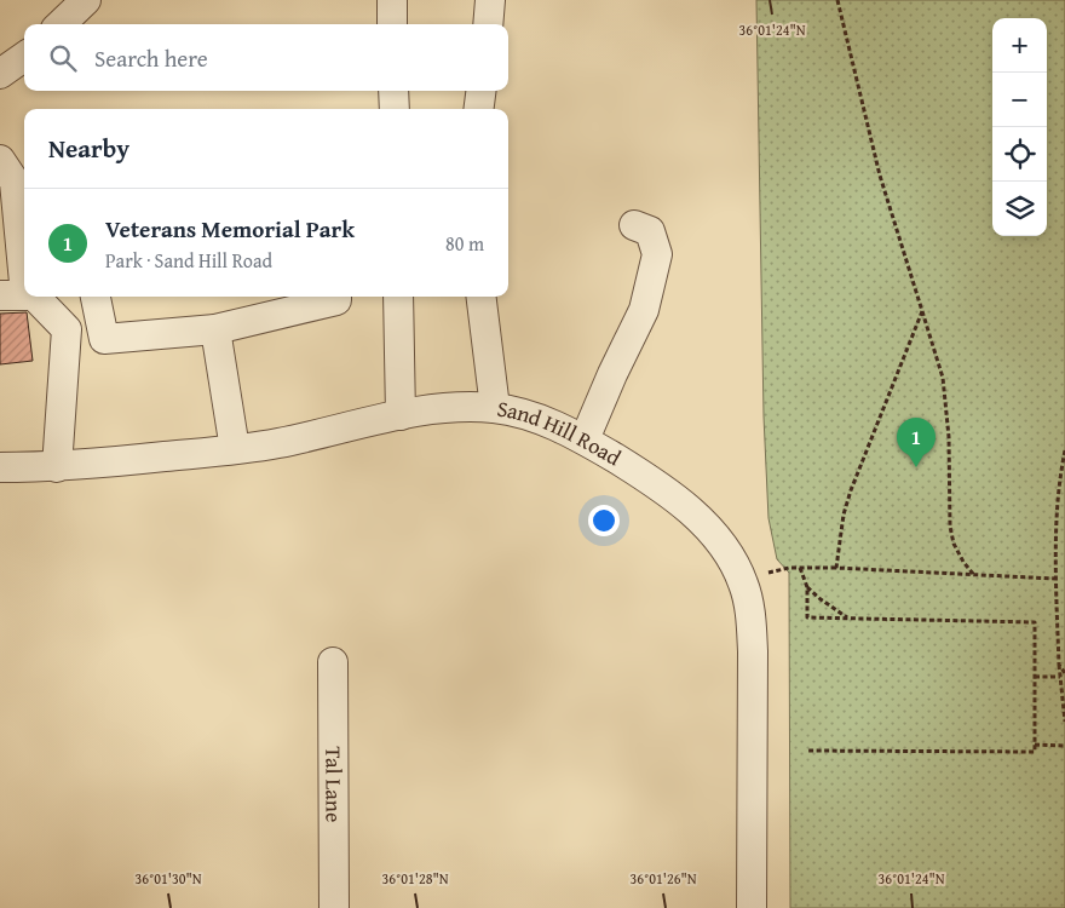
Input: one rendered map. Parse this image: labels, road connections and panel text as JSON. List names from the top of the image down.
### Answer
{
  "streets": {
    "street": ["Sand Hill Road", "Tal Lane"]
  },
  "page": {
    "map_buttons": ["+", "−"],
    "search": "Search here",
    "heading": "Nearby",
    "list": [
      {
        "mark": "1",
        "name": "Veterans Memorial Park",
        "note": "Park · Sand Hill Road",
        "value": "80 m"
      }
    ],
    "pins": "1"
  },
  "coordinates": [
    "36°01'24\"N",
    "36°01'30\"N",
    "36°01'28\"N",
    "36°01'26\"N"
  ]
}
